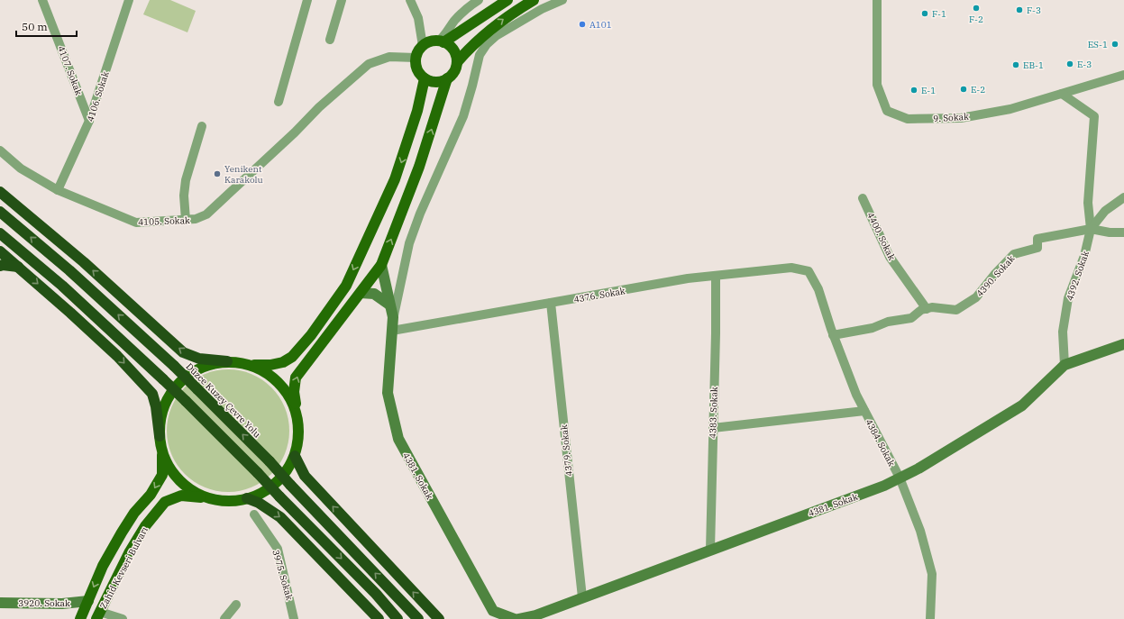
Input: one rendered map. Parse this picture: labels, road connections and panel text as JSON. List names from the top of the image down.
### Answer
{
  "streets": {
    "highway": ["Düzce Kuzey Çevre Yolu"],
    "main road": ["Zahid Kevseri Bulvarı"],
    "street": [
      "4107. Sokak",
      "4106. Sokak",
      "9. Sokak",
      "4105. Sokak",
      "4400. Sokak",
      "4390. Sokak",
      "4392. Sokak",
      "4376. Sokak",
      "4383. Sokak",
      "4384. Sokak",
      "4379. Sokak",
      "4381. Sokak",
      "3975. Sokak",
      "3920. Sokak"
    ]
  },
  "crossings": [
    ["4107. Sokak", "4106. Sokak"],
    ["4106. Sokak", "4105. Sokak"],
    ["4400. Sokak", "4390. Sokak"],
    ["4390. Sokak", "4392. Sokak"],
    ["4390. Sokak", "4384. Sokak"],
    ["4392. Sokak", "4381. Sokak"],
    ["4376. Sokak", "4383. Sokak"],
    ["4376. Sokak", "4384. Sokak"],
    ["4376. Sokak", "4379. Sokak"],
    ["4376. Sokak", "4381. Sokak"],
    ["4383. Sokak", "4381. Sokak"],
    ["4384. Sokak", "4381. Sokak"],
    ["4379. Sokak", "4381. Sokak"],
    ["Zahid Kevseri Bulvarı", "3920. Sokak"]
  ],
  "places": [
    "F-2",
    "F-3",
    "F-1",
    "A101",
    "ES-1",
    "E-3",
    "EB-1",
    "E-2",
    "E-1",
    "Yenikent Karakolu"
  ],
  "scale_bar": "50 m"
}
